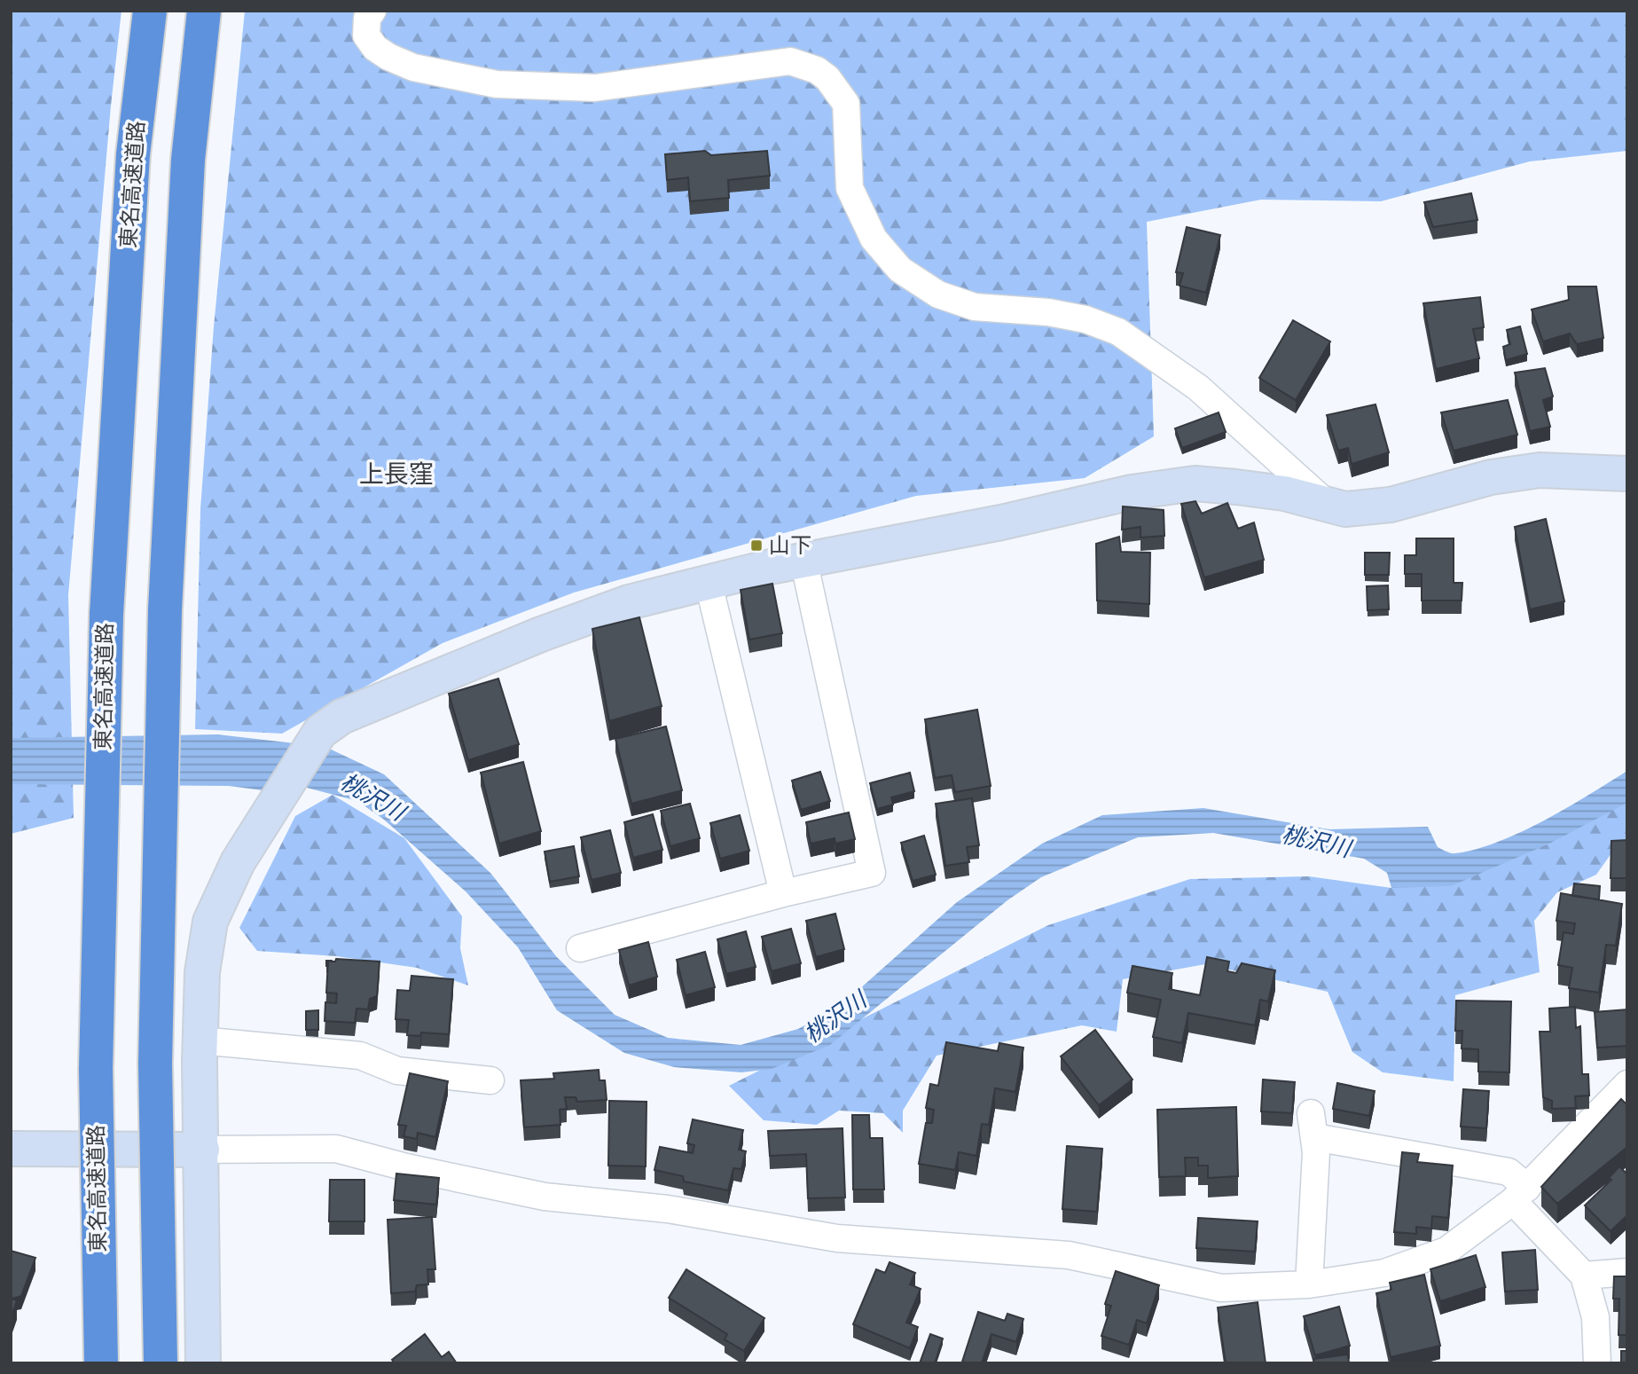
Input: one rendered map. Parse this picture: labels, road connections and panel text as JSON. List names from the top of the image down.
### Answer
{
  "streets": {
    "highway": ["東名高速道路"]
  },
  "districts": ["上長窪"],
  "water": ["桃沢川"],
  "places": {
    "transit": ["山下"]
  }
}
